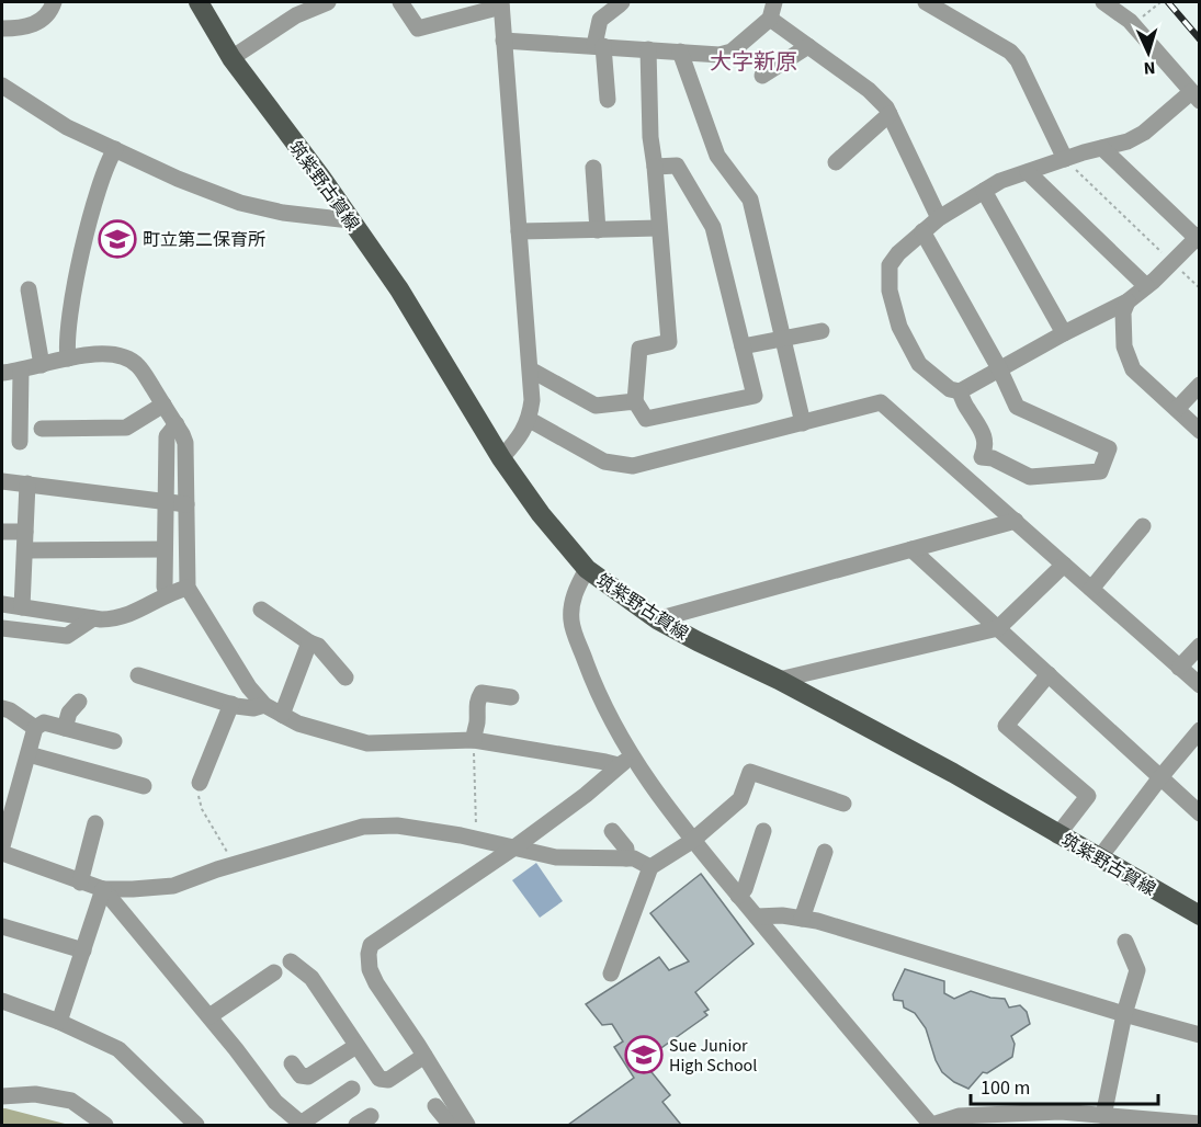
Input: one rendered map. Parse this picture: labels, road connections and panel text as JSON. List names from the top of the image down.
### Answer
{
  "streets": {
    "main road": ["筑紫野古賀線"]
  },
  "districts": ["大字新原"],
  "places": {
    "school or university": ["町立第二保育所", "Sue Junior High School"]
  },
  "scale_bar": "100 m",
  "north": "bottom"
}
